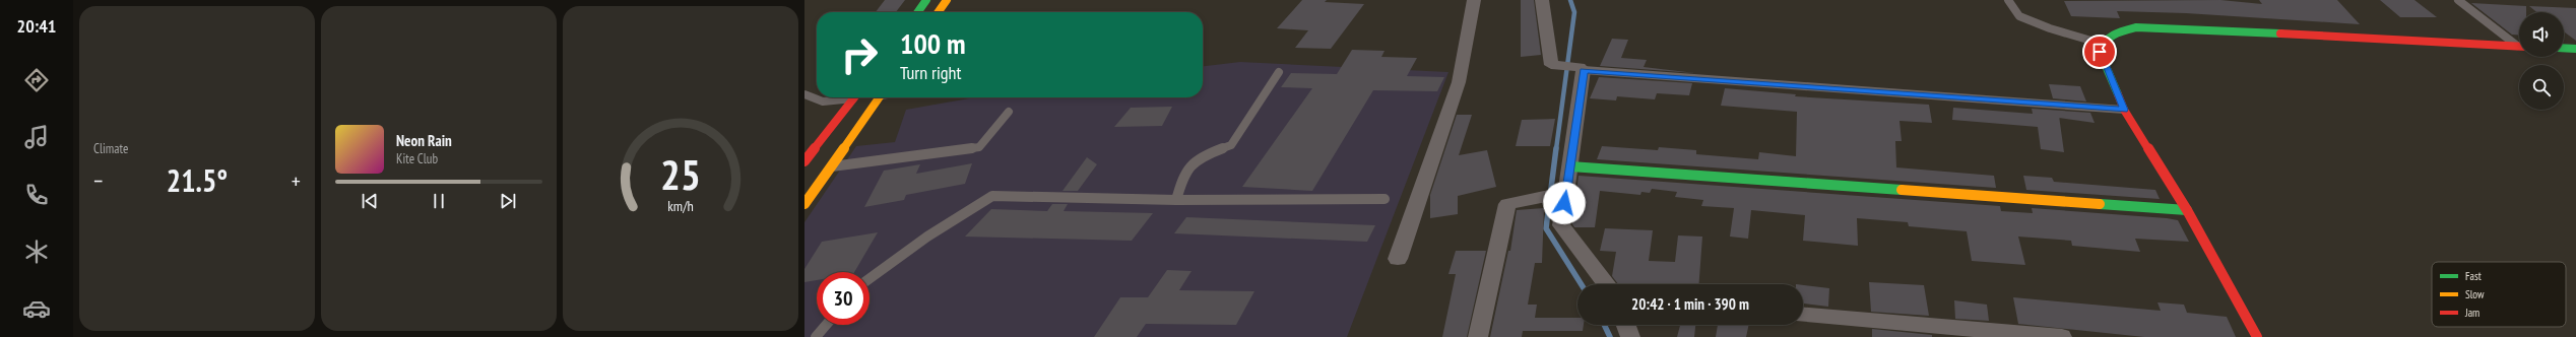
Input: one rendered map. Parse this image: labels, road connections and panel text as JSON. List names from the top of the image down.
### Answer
{
  "legend": ["Fast", "Slow", "Jam"],
  "page": {
    "tabs": "20:41",
    "tile": "Climate",
    "turn": ["100 m", "Turn right"],
    "song": ["Neon Rain", "Kite Club"],
    "heat": ["−", "21.5°", "+"],
    "limit": "30",
    "trip": "20:42 · 1 min · 390 m",
    "gauge": ["25", "km/h"]
  }
}
